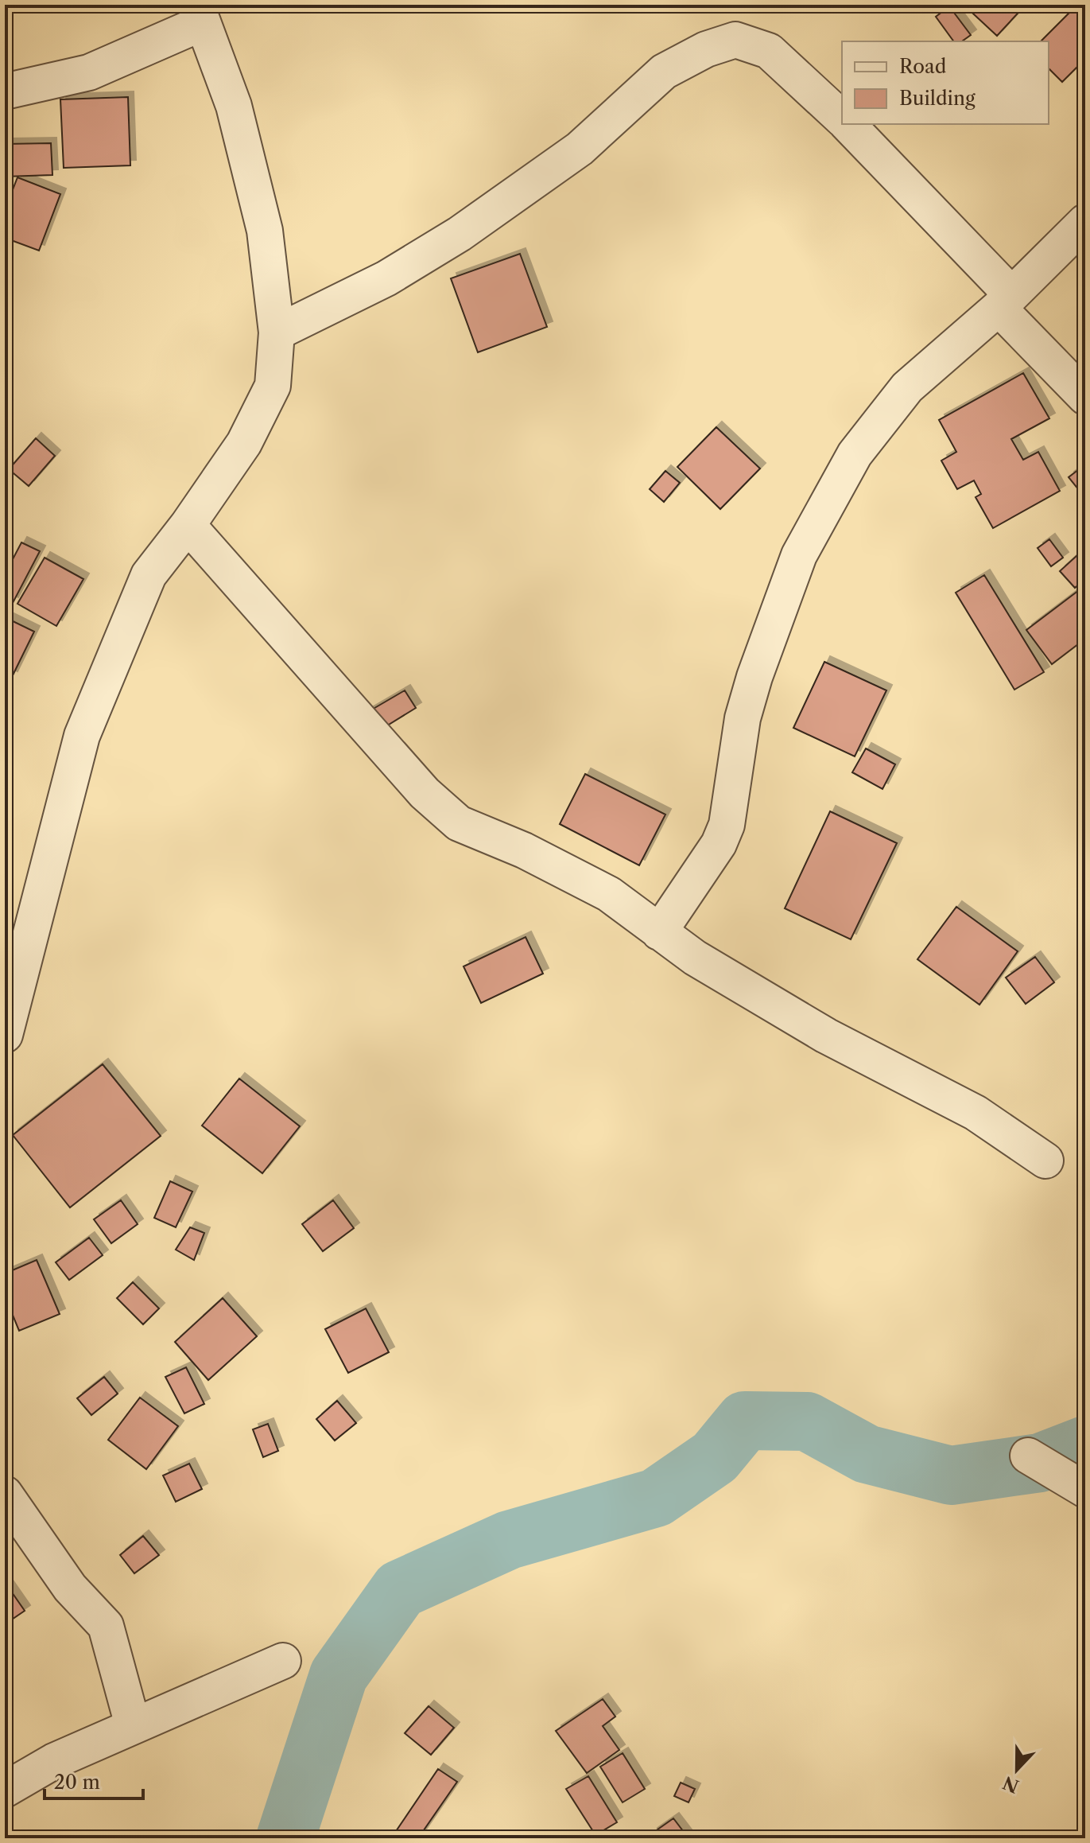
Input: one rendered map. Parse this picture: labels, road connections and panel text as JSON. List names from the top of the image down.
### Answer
{
  "legend": ["Road", "Building"],
  "scale_bar": "20 m",
  "north": "bottom"
}
